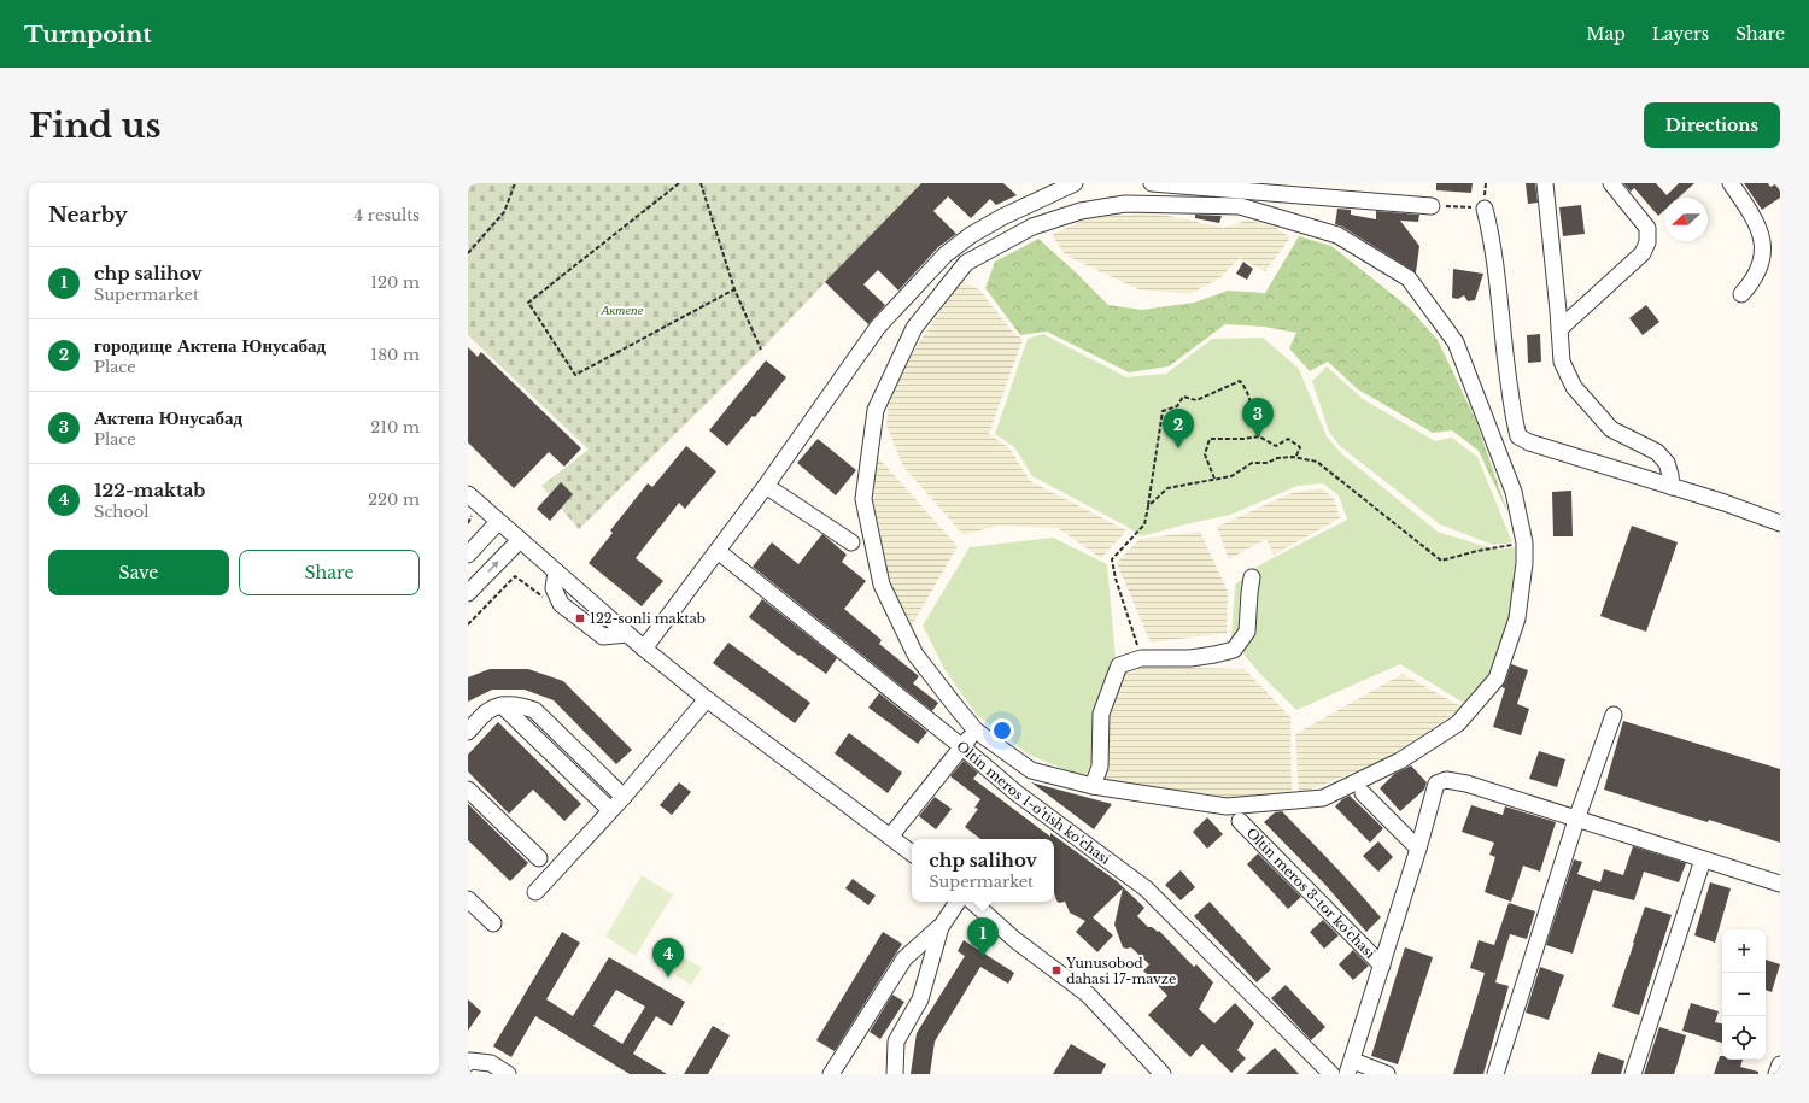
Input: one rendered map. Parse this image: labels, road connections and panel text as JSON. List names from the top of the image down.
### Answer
{
  "streets": {
    "street": ["Oltin meros 1-o'tish ko'chasi", "Oltin meros 3-tor ko'chasi"]
  },
  "parks": ["Актепе"],
  "places": {
    "transit": ["122-sonli maktab", "Yunusobod dahasi 17-mavze"]
  },
  "north": "left",
  "page": {
    "header": "Turnpoint",
    "nav": ["Map", "Layers", "Share"],
    "buttons": [
      "Directions",
      ["Save", "Share"]
    ],
    "title": "Find us",
    "heading": ["Nearby", "4 results"],
    "list": [
      {
        "mark": "1",
        "name": "chp salihov",
        "note": "Supermarket",
        "value": "120 m"
      },
      {
        "mark": "2",
        "name": "городище Актепа Юнусабад",
        "note": "Place",
        "value": "180 m"
      },
      {
        "mark": "3",
        "name": "Актепа Юнусабад",
        "note": "Place",
        "value": "210 m"
      },
      {
        "mark": "4",
        "name": "122-maktab",
        "note": "School",
        "value": "220 m"
      }
    ],
    "pins": [
      "3",
      "2",
      "1",
      "4"
    ],
    "popup": ["chp salihov", "Supermarket"],
    "map_buttons": ["+", "−"]
  }
}
